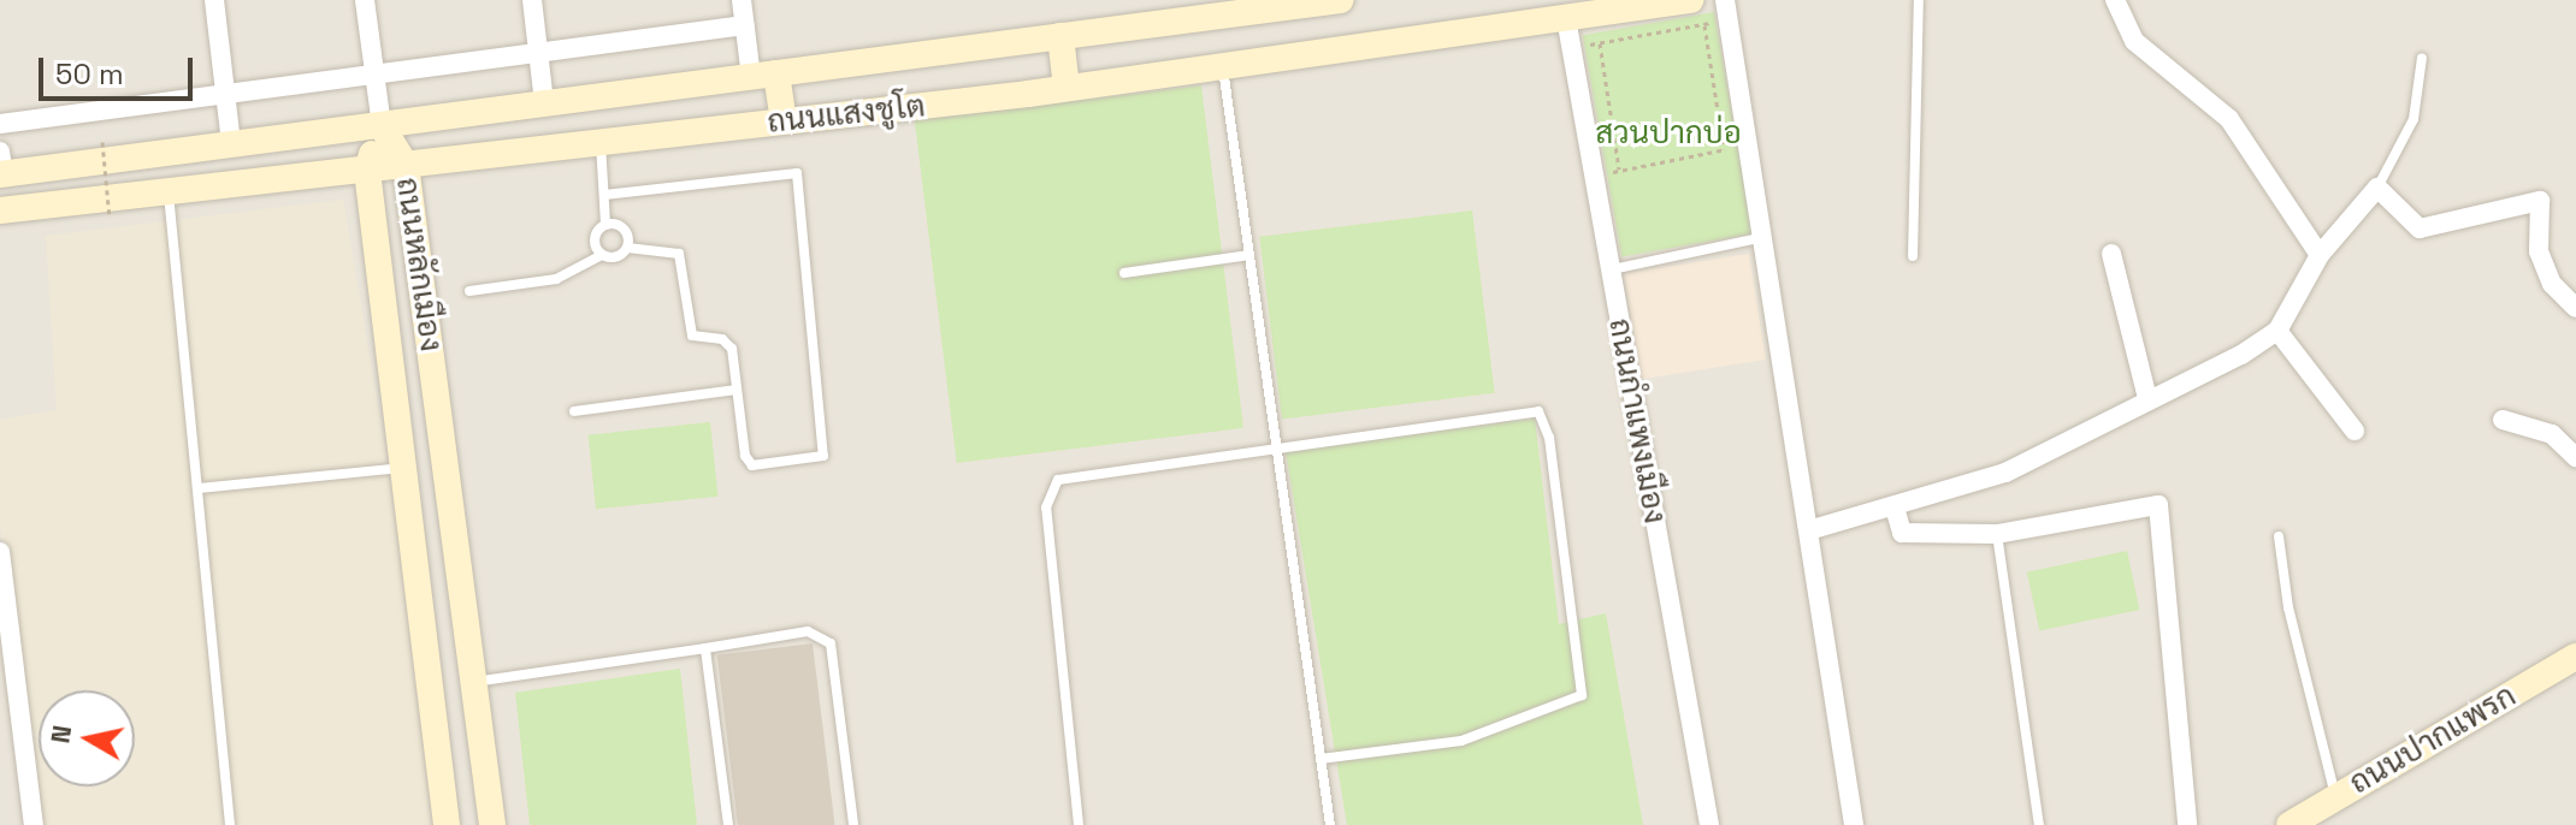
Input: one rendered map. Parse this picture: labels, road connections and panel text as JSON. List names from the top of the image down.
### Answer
{
  "streets": {
    "main road": ["ถนนแสงชูโต", "ถนนหลักเมือง", "ถนนปากแพรก"],
    "street": ["ถนนกำแพงเมือง"]
  },
  "crossings": [
    ["ถนนแสงชูโต", "ถนนหลักเมือง"],
    ["ถนนแสงชูโต", "ถนนกำแพงเมือง"]
  ],
  "parks": ["สวนปากบ่อ"],
  "scale_bar": "50 m",
  "north": "left"
}
